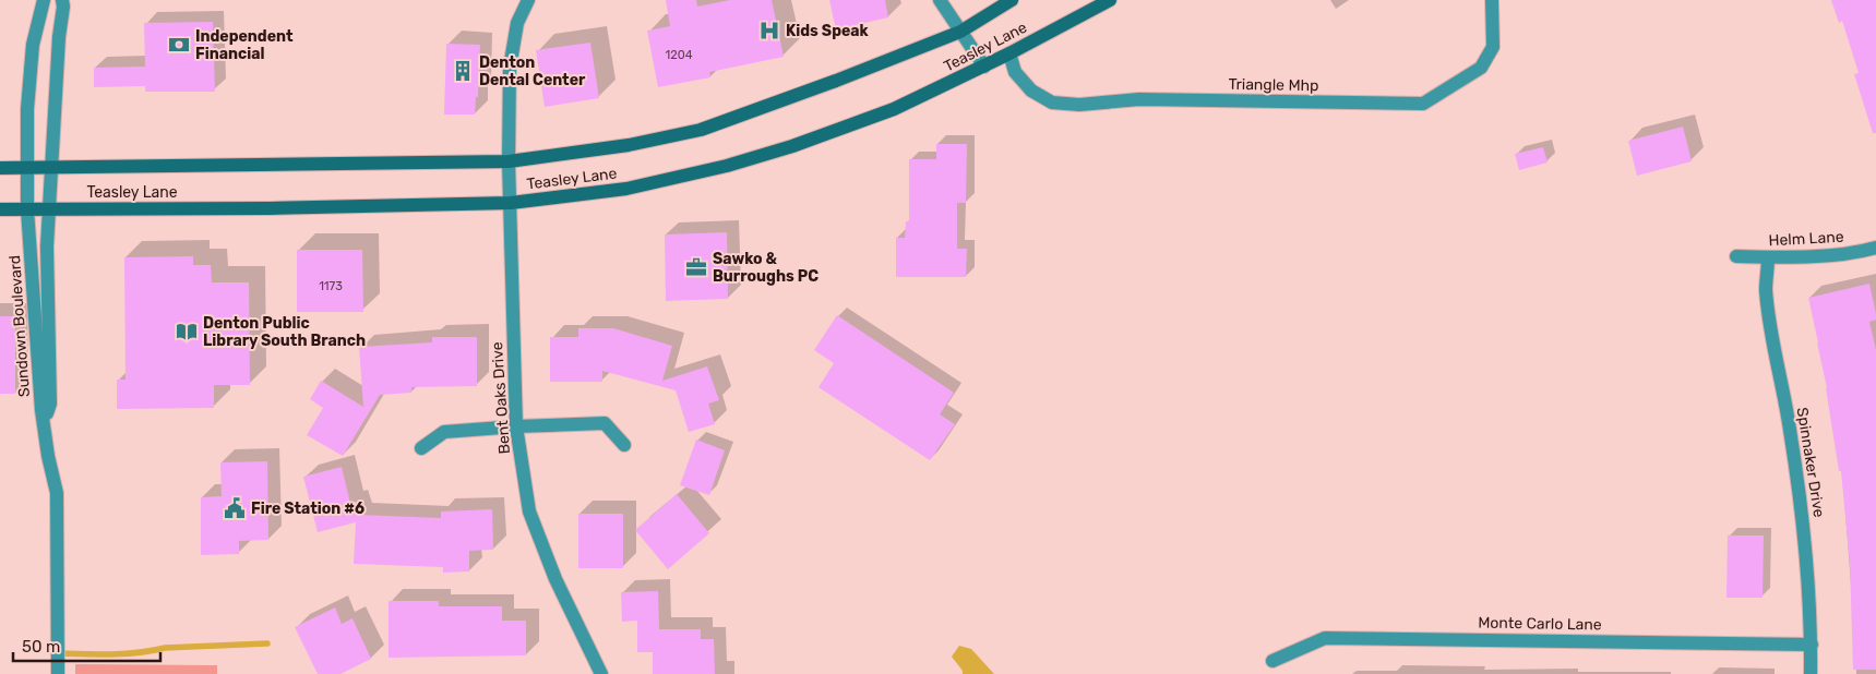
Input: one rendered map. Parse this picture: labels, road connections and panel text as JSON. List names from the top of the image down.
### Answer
{
  "streets": {
    "main road": ["Teasley Lane"],
    "street": [
      "Triangle Mhp",
      "Helm Lane",
      "Sundown Boulevard",
      "Bent Oaks Drive",
      "Spinnaker Drive",
      "Monte Carlo Lane"
    ]
  },
  "crossings": [
    ["Teasley Lane", "Triangle Mhp"],
    ["Teasley Lane", "Sundown Boulevard"],
    ["Teasley Lane", "Bent Oaks Drive"],
    ["Helm Lane", "Spinnaker Drive"],
    ["Spinnaker Drive", "Monte Carlo Lane"]
  ],
  "places": {
    "hospital": ["Kids Speak"],
    "bank": ["Independent Financial"],
    "building": ["Denton Dental Center"],
    "office": ["Sawko & Burroughs PC"],
    "library": ["Denton Public Library South Branch"],
    "public building": ["Fire Station #6"]
  },
  "house_numbers": ["1204", "1173"],
  "scale_bar": "50 m"
}
